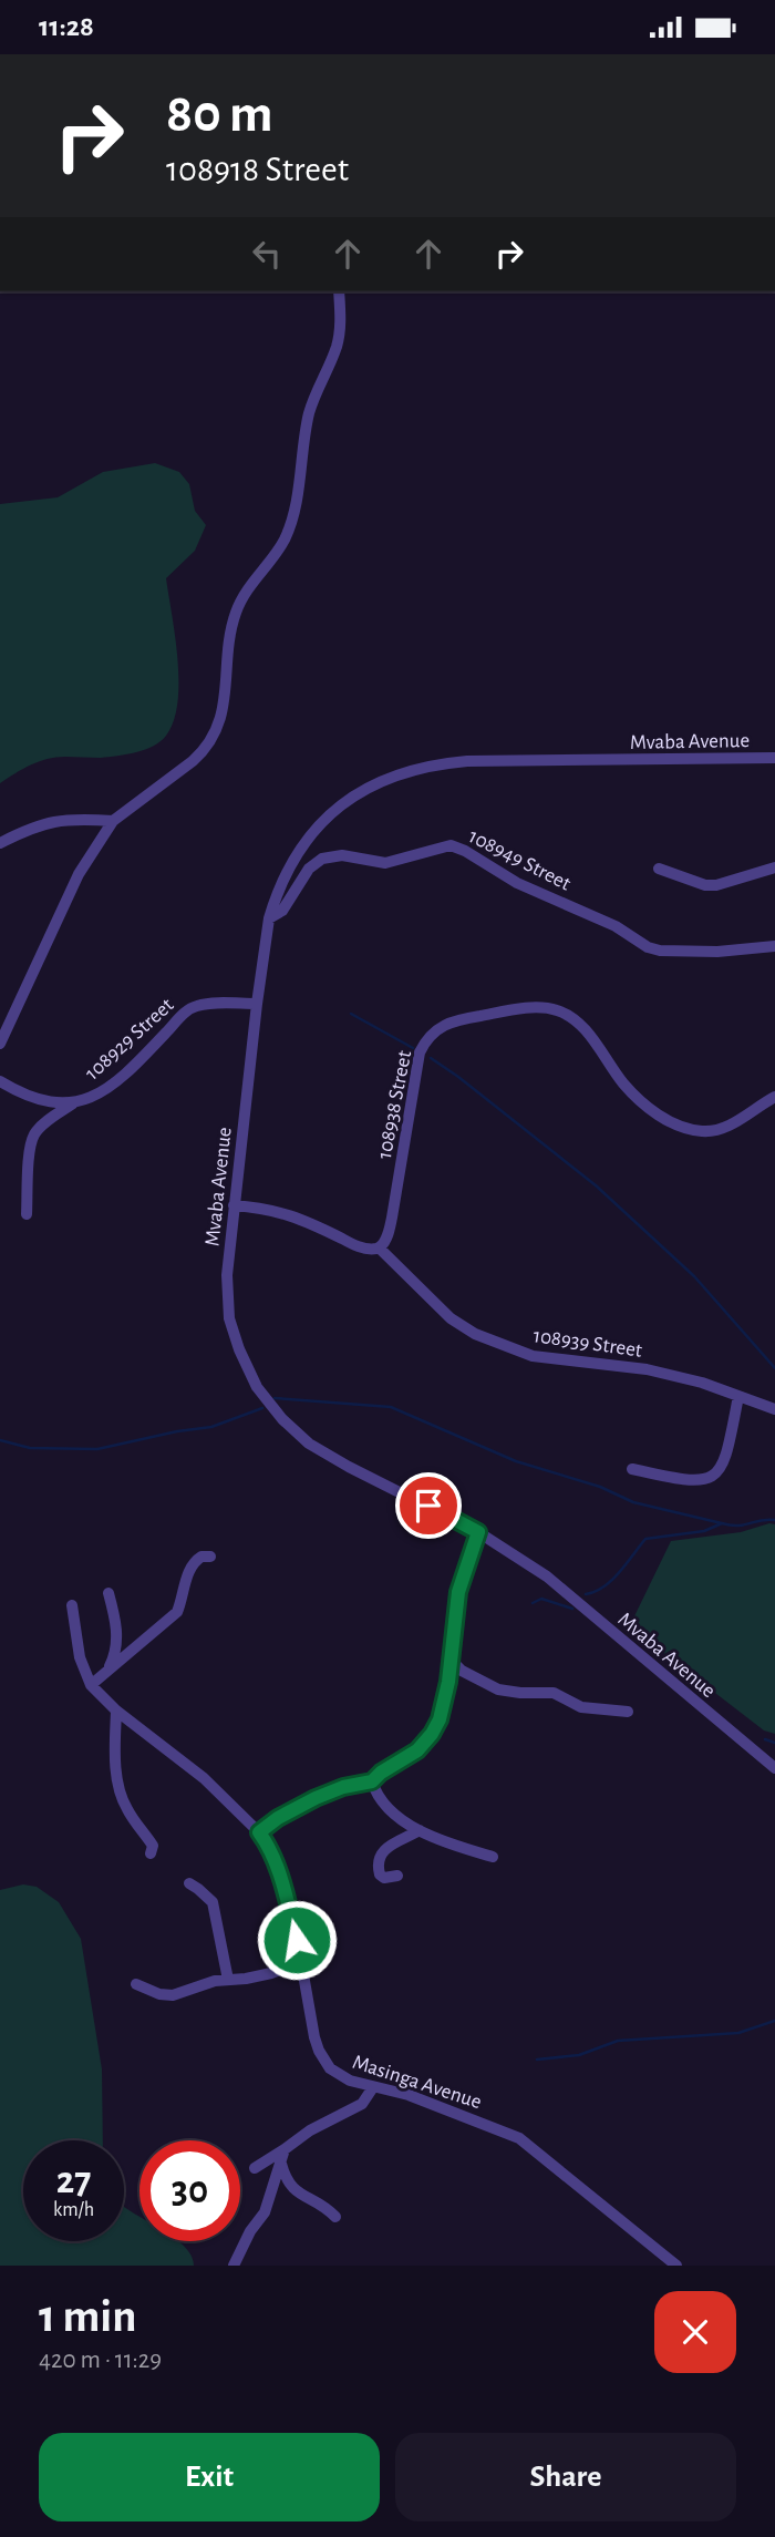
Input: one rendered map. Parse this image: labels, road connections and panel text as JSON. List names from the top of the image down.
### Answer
{
  "streets": {
    "street": [
      "Mvaba Avenue",
      "108949 Street",
      "108929 Street",
      "108938 Street",
      "108939 Street",
      "Masinga Avenue"
    ]
  },
  "crossings": [
    ["Mvaba Avenue", "108949 Street"],
    ["Mvaba Avenue", "108929 Street"],
    ["108938 Street", "108939 Street"]
  ],
  "page": {
    "status": "11:28",
    "turn": ["80 m", "108918 Street"],
    "speed": "27 km/h",
    "limit": "30",
    "heading": ["1 min", "420 m · 11:29"],
    "buttons": ["Exit", "Share"]
  }
}
